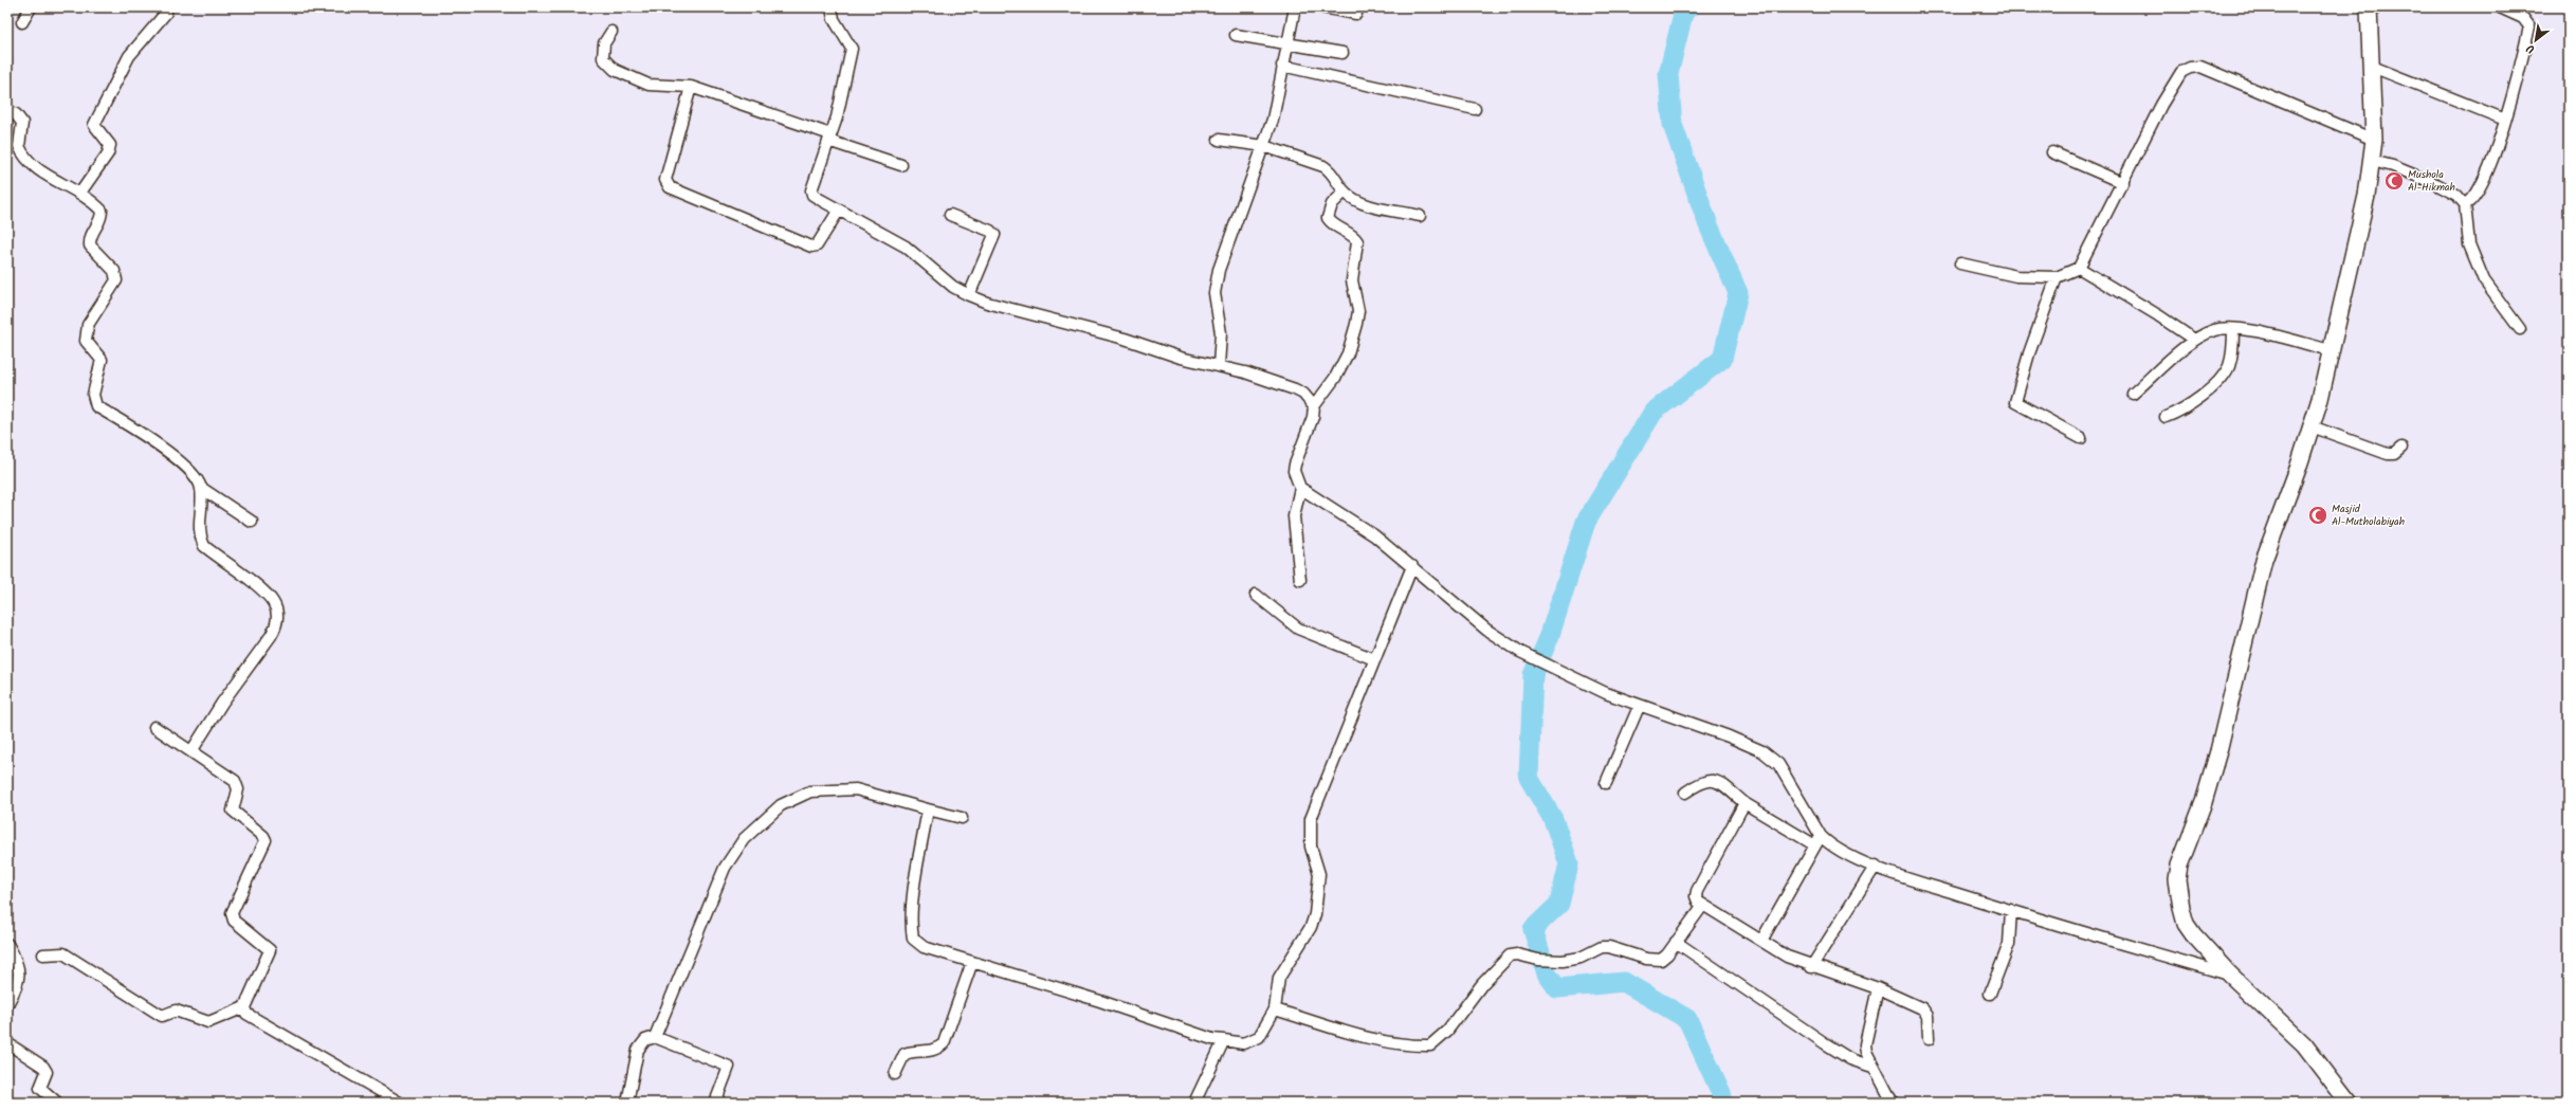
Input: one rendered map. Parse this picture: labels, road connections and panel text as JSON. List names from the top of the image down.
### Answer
{
  "places": {
    "mosque": ["Mushola Al-Hikmah", "Masjid Al-Mutholabiyah"]
  },
  "north": "bottom left"
}
